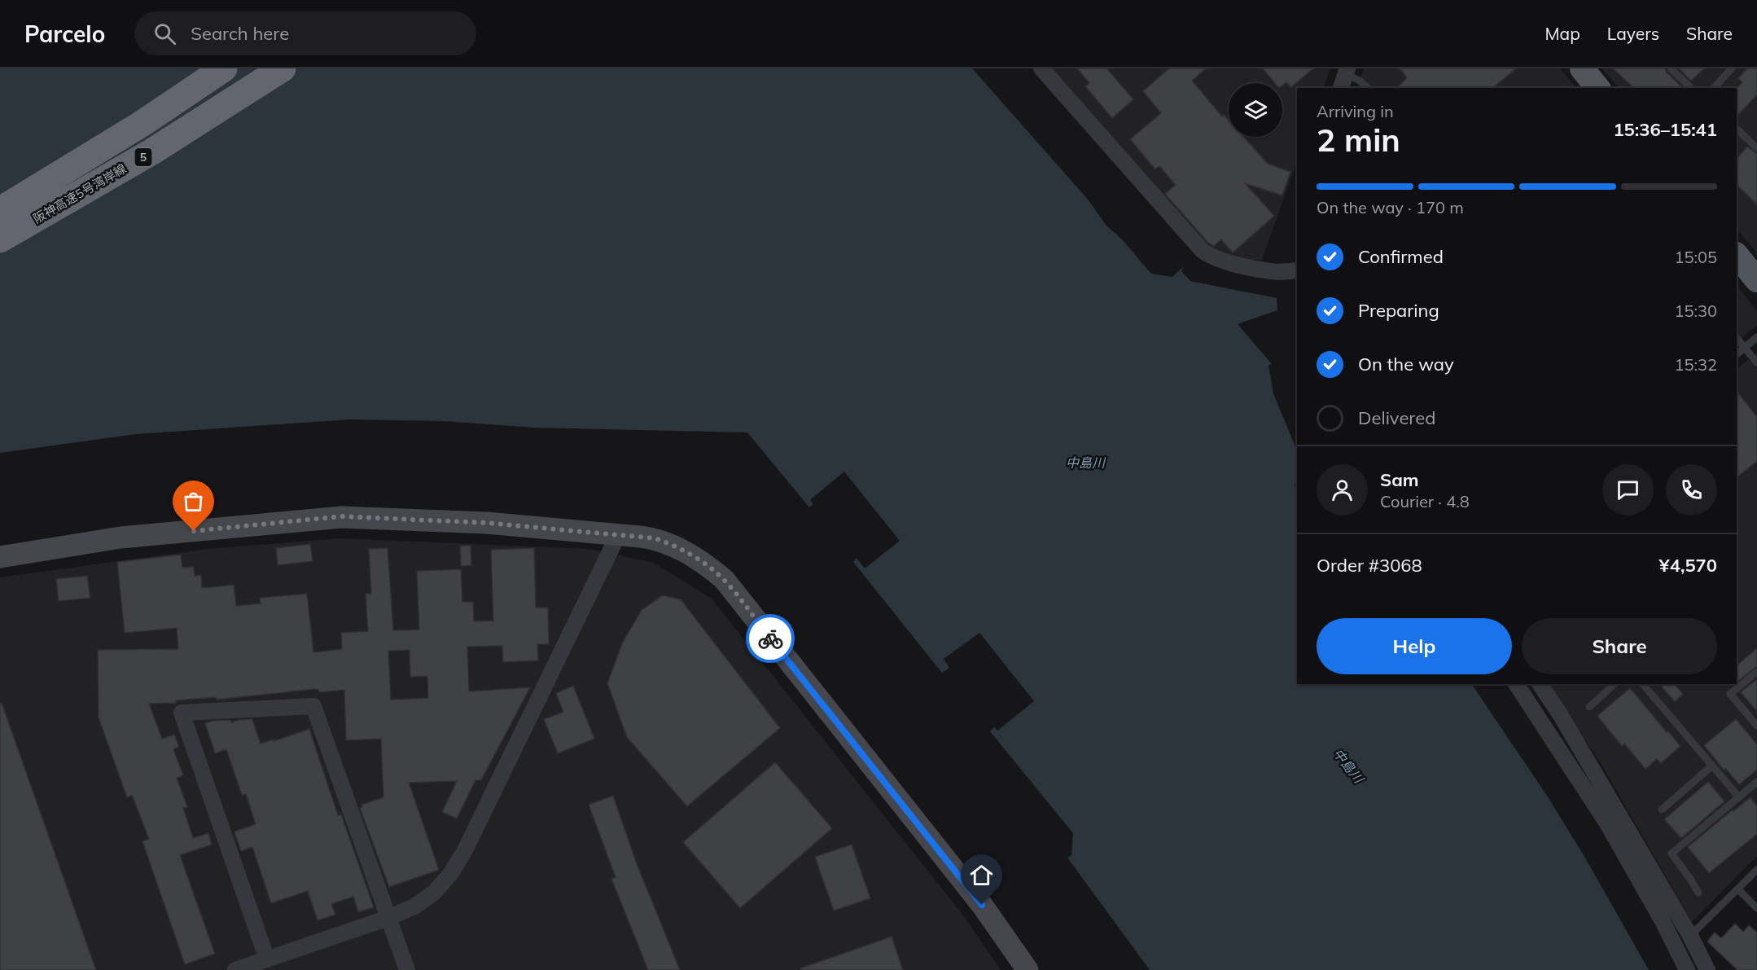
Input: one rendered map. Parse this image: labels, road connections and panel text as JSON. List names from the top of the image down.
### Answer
{
  "streets": {
    "highway": ["5", "阪神高速5号湾岸線"]
  },
  "water": ["中島川"],
  "page": {
    "header": "Parcelo",
    "search": "Search here",
    "nav": ["Map", "Layers", "Share"],
    "heading": ["2 min", "Arriving in", "15:36–15:41"],
    "panel": [
      "Sam",
      "Courier · 4.8",
      "Order #3068",
      "¥4,570"
    ],
    "bar": "On the way · 170 m",
    "list": [
      ["Confirmed", "15:05"],
      ["Preparing", "15:30"],
      ["On the way", "15:32"],
      "Delivered"
    ],
    "buttons": ["Help", "Share"]
  }
}
